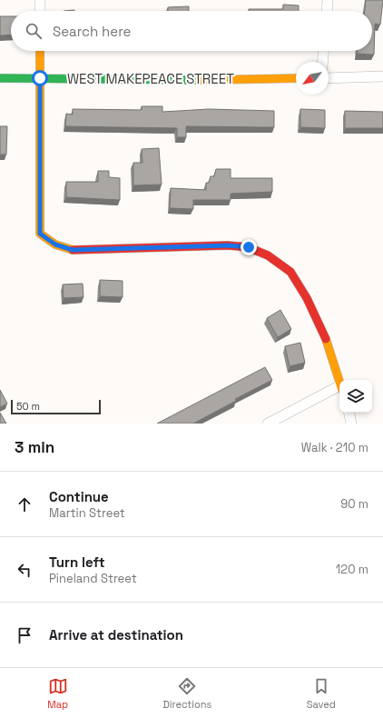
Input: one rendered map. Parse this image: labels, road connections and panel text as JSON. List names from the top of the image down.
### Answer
{
  "streets": {
    "street": ["WEST MAKEPEACE STREET"]
  },
  "scale_bar": "50 m",
  "north": "bottom left",
  "page": {
    "search": "Search here",
    "scale": "50 m",
    "heading": ["3 min", "Walk · 210 m"],
    "list": [
      ["Continue", "Martin Street", "90 m"],
      ["Turn left", "Pineland Street", "120 m"],
      "Arrive at destination"
    ],
    "nav": ["Map", "Directions", "Saved"]
  }
}
